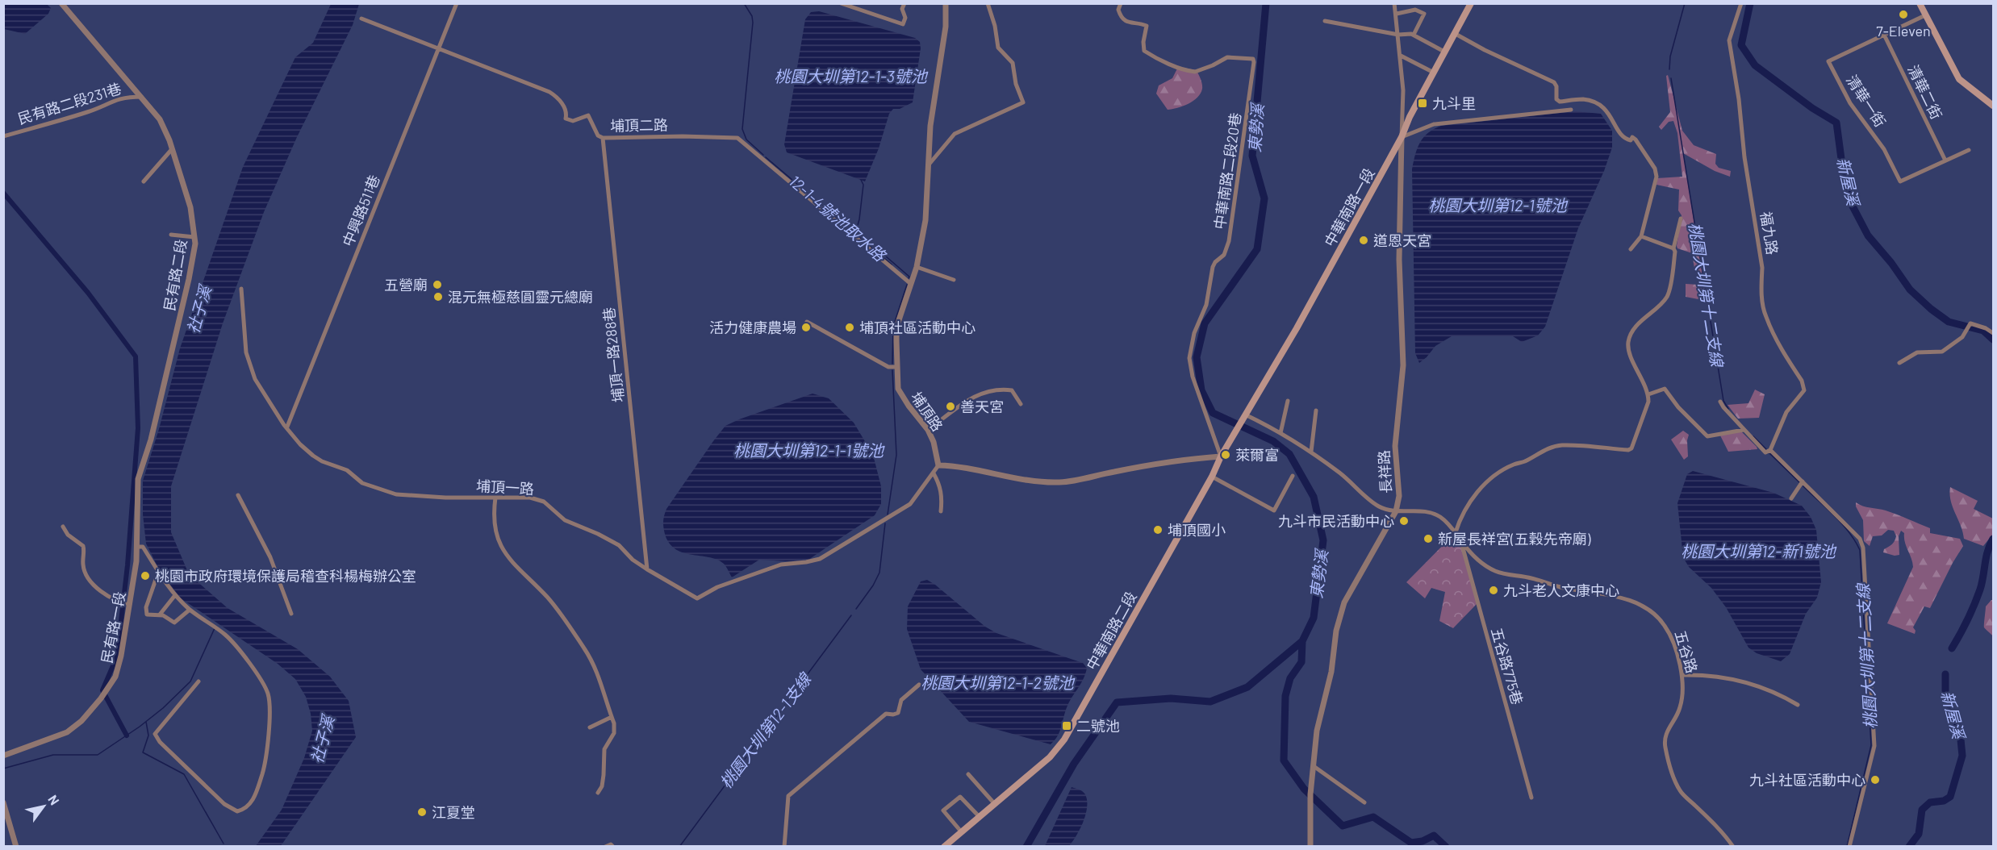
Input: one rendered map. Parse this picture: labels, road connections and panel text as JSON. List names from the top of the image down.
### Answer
{
  "streets": {
    "main road": ["中華南路一段", "中華南路二段"],
    "street": [
      "清華二街",
      "清華一街",
      "民有路二段231巷",
      "埔頂二路",
      "中華南路二段20巷",
      "中興路511巷",
      "福九路",
      "民有路二段",
      "埔頂一路288巷",
      "埔頂路",
      "長祥路",
      "埔頂一路",
      "民有路一段",
      "五谷路",
      "五谷路775巷"
    ]
  },
  "crossings": [
    ["清華二街", "清華一街"],
    ["民有路二段231巷", "民有路二段"],
    ["埔頂二路", "中興路511巷"],
    ["埔頂二路", "埔頂一路288巷"],
    ["埔頂二路", "埔頂路"],
    ["中華南路二段20巷", "中華南路二段"],
    ["中華南路一段", "長祥路"],
    ["中華南路一段", "中華南路二段"],
    ["中興路511巷", "埔頂一路"],
    ["民有路二段", "民有路一段"],
    ["埔頂一路288巷", "埔頂一路"],
    ["埔頂路", "埔頂一路"],
    ["長祥路", "五谷路"],
    ["五谷路", "五谷路775巷"]
  ],
  "water": [
    "桃園大圳第12-1-3號池",
    "東勢溪",
    "新屋溪",
    "桃園大圳第12-1號池",
    "12-1-4號池取水路",
    "桃園大圳第十二支線",
    "社子溪",
    "桃園大圳第12-1-1號池",
    "桃園大圳第12-新1號池",
    "桃園大圳第12-1-2號池",
    "桃園大圳第12-1支線"
  ],
  "places": {
    "other": [
      "7-Eleven",
      "道恩天宮",
      "五營廟",
      "混元無極慈圓靈元總廟",
      "活力健康農場",
      "埔頂社區活動中心",
      "善天宮",
      "萊爾富",
      "九斗市民活動中心",
      "埔頂國小",
      "新屋長祥宮(五穀先帝廟)",
      "桃園市政府環境保護局稽查科楊梅辦公室",
      "九斗老人文康中心",
      "九斗社區活動中心",
      "江夏堂"
    ],
    "transit": ["九斗里", "二號池"]
  },
  "north": "top right"
}
